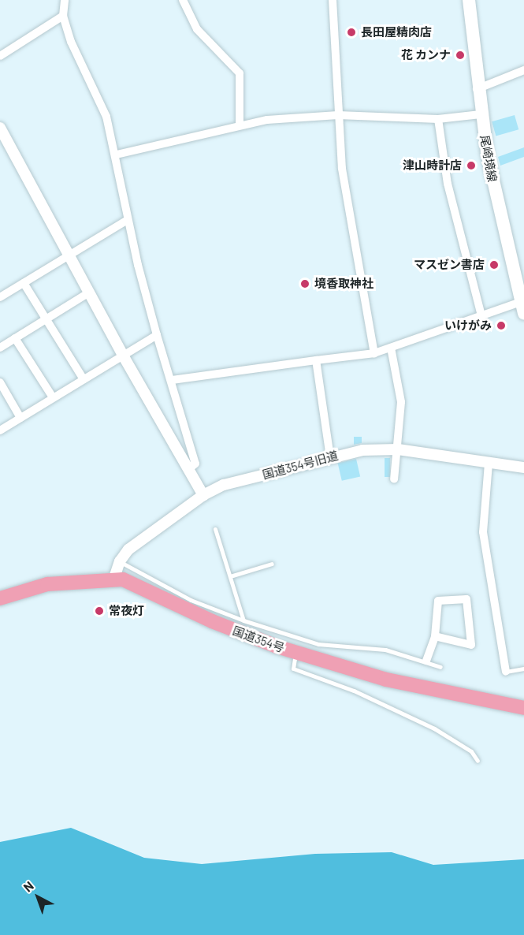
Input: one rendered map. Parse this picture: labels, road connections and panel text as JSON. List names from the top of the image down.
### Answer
{
  "streets": {
    "highway": ["国道354号"],
    "main road": ["尾崎境線"],
    "street": ["国道354号旧道"]
  },
  "crossings": [
    ["国道354号旧道", "国道354号"]
  ],
  "places": [
    "長田屋精肉店",
    "花 カンナ",
    "津山時計店",
    "マスゼン書店",
    "境香取神社",
    "いけがみ",
    "常夜灯"
  ],
  "north": "top left"
}
